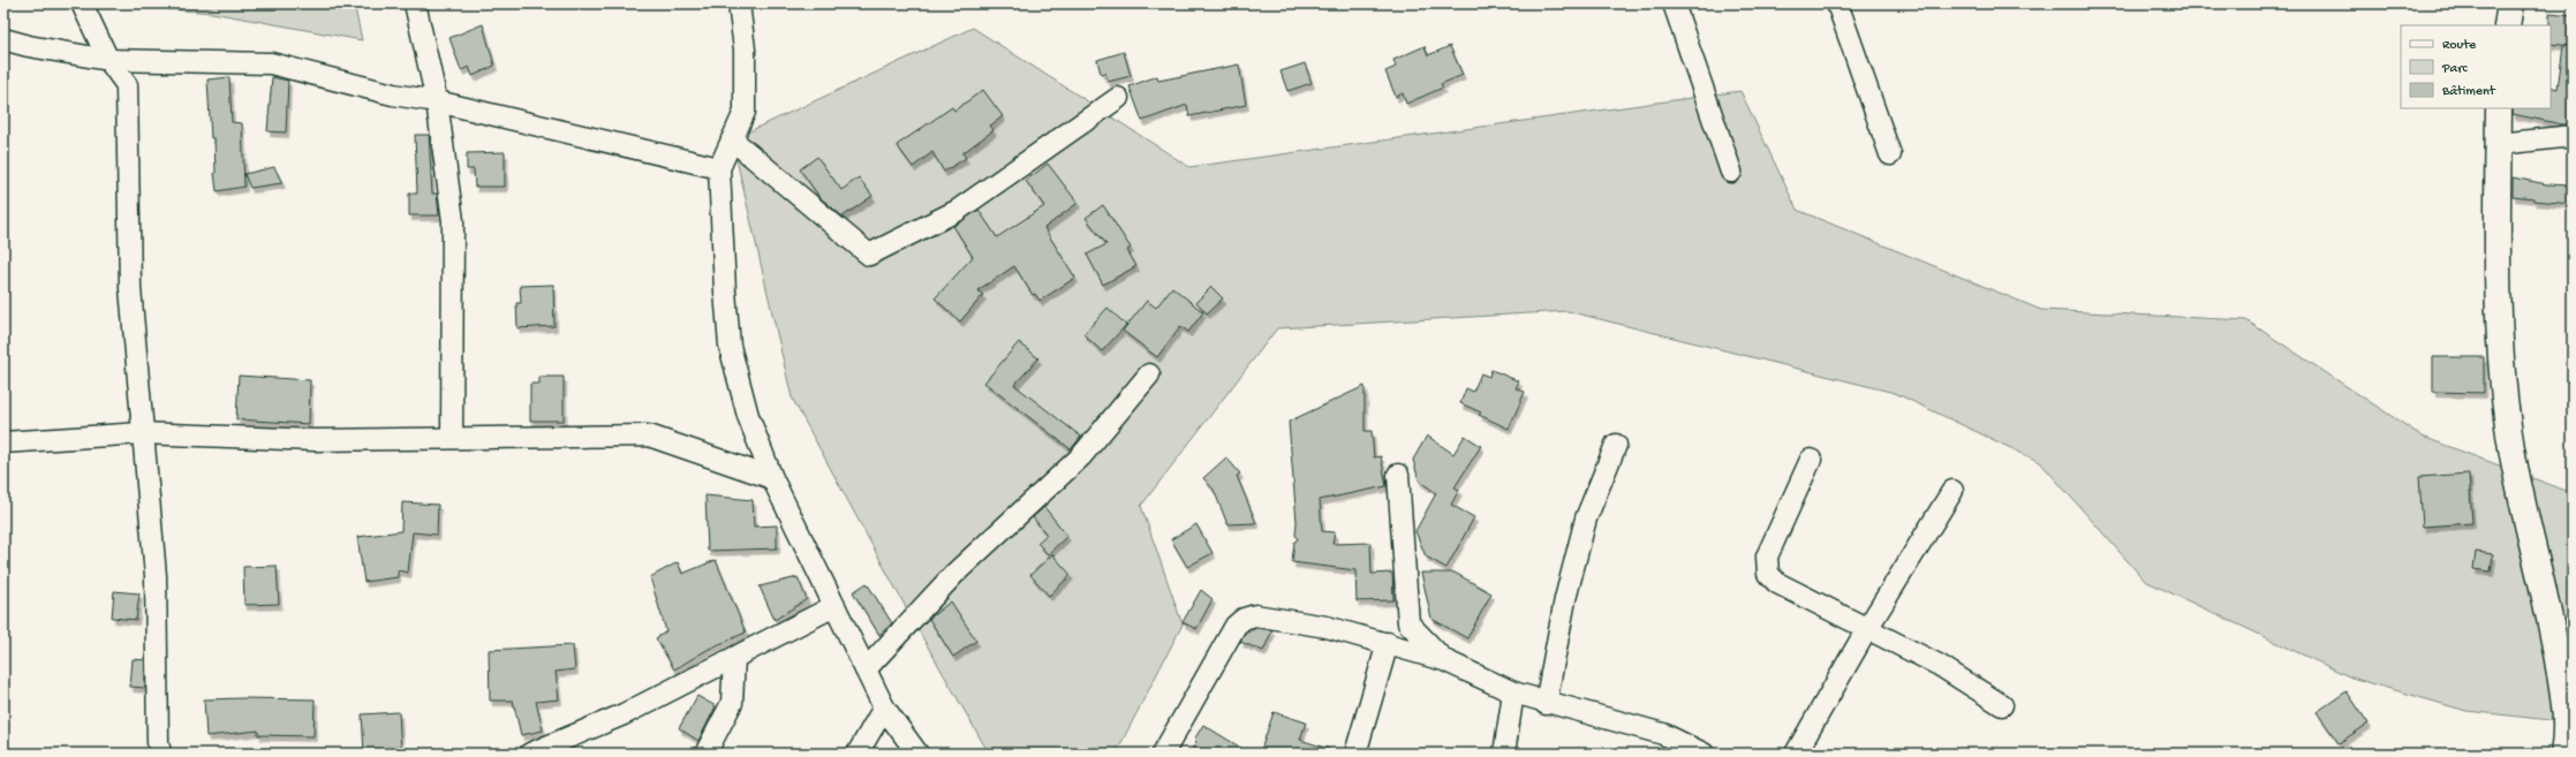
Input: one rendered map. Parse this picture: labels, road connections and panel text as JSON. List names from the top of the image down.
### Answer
{
  "legend": ["Route", "Parc", "Bâtiment"]
}
